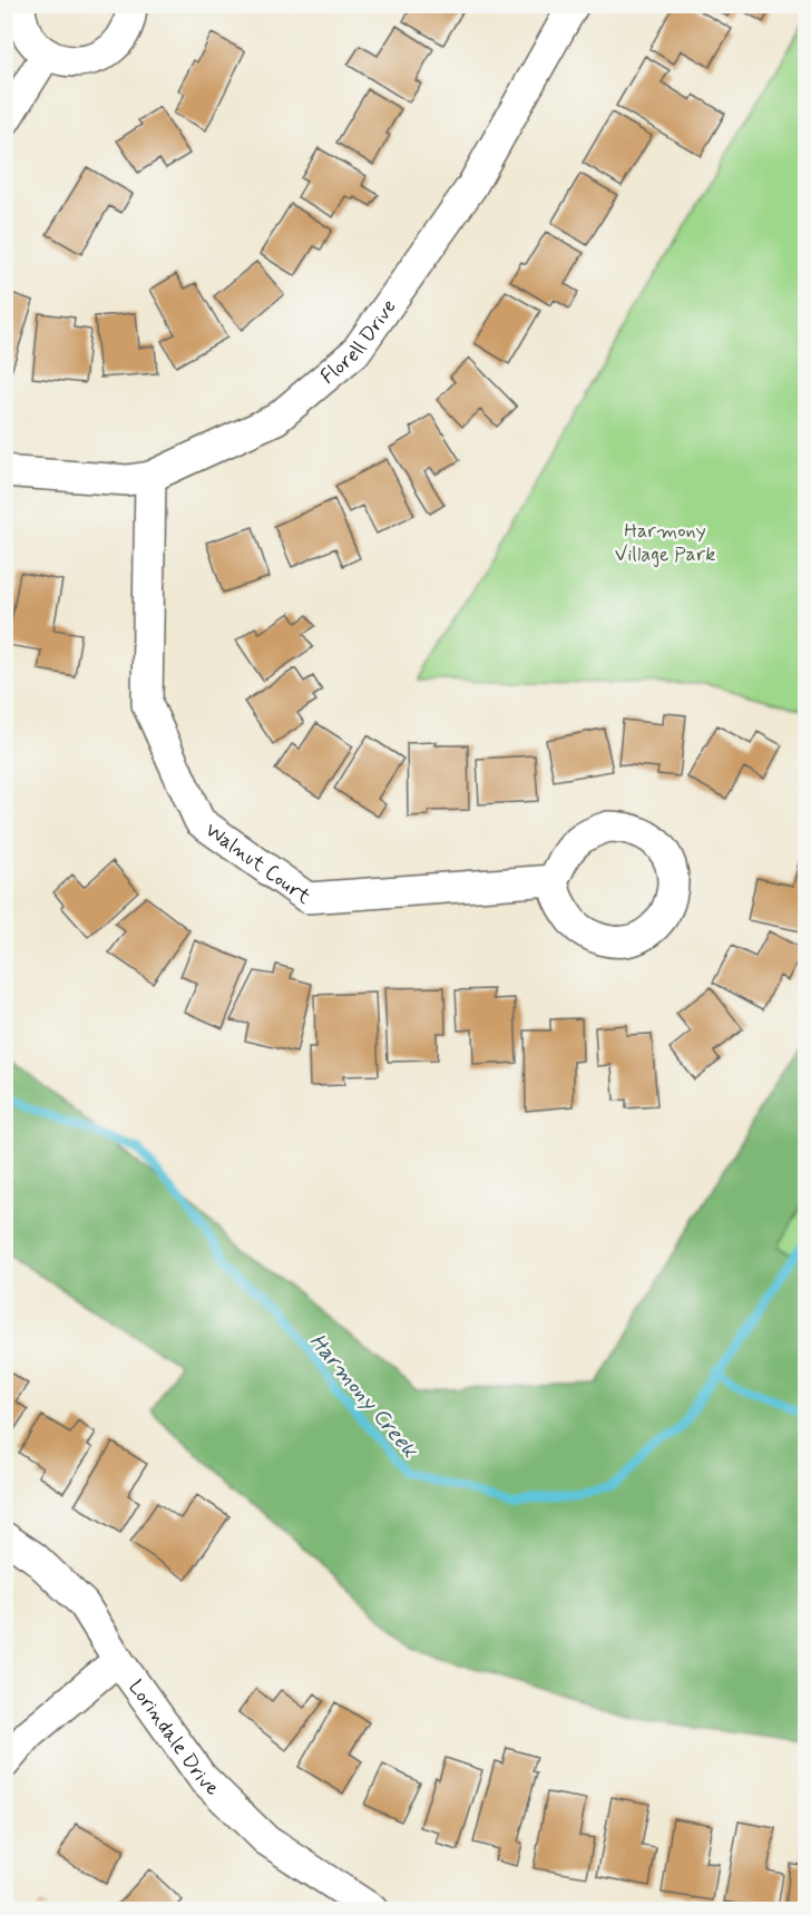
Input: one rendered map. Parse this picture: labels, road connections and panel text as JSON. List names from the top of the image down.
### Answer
{
  "streets": {
    "street": ["Florell Drive", "Walnut Court", "Lorindale Drive"]
  },
  "crossings": [
    ["Florell Drive", "Walnut Court"]
  ],
  "water": ["Harmony Creek"],
  "parks": ["Harmony Village Park"]
}
